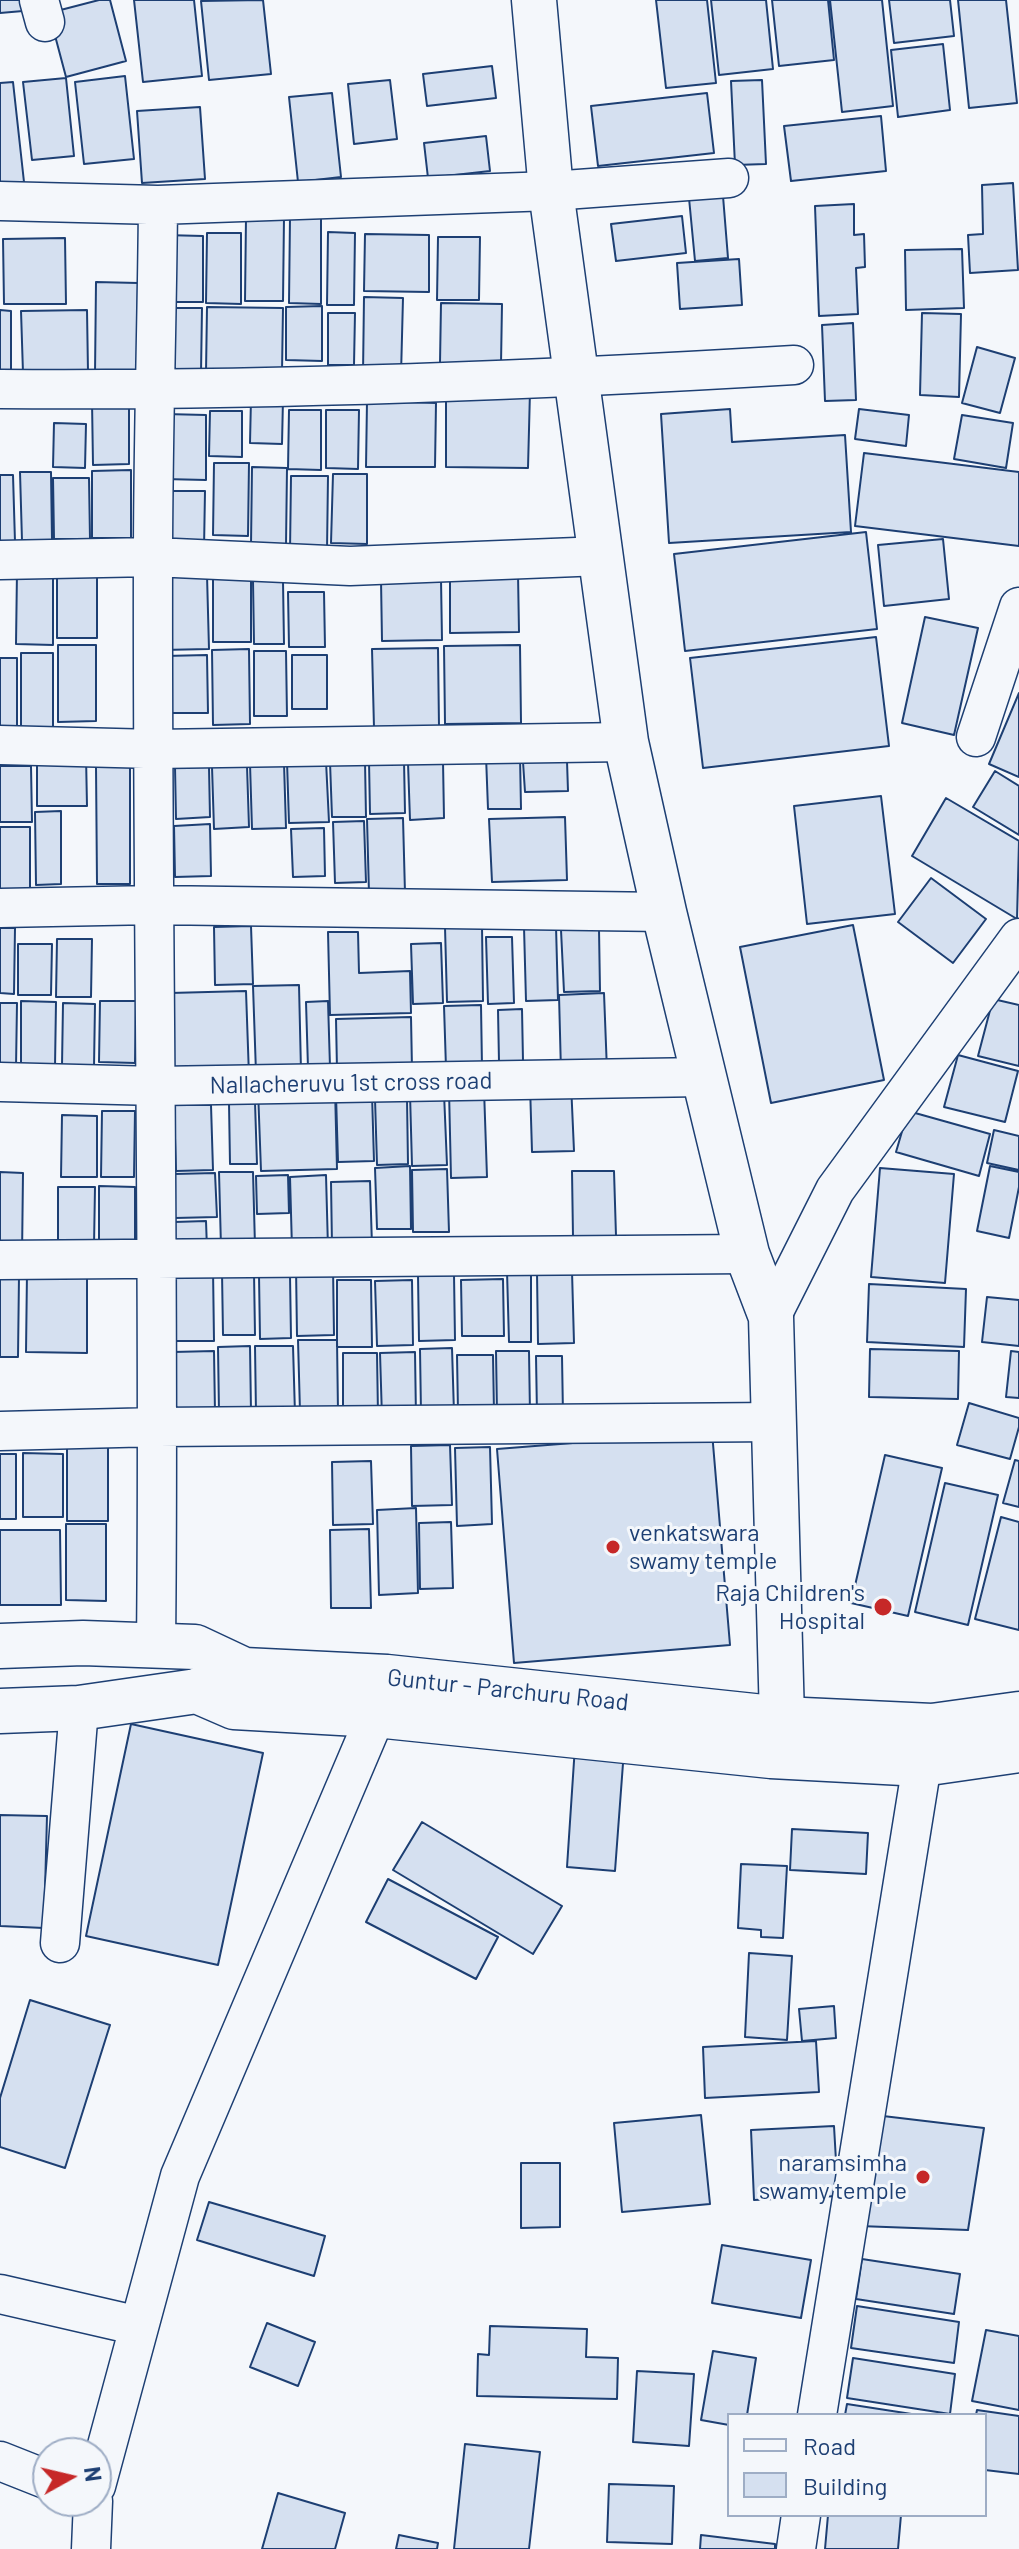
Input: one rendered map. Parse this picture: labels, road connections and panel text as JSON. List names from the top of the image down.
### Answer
{
  "streets": {
    "main road": ["Guntur - Parchuru Road"],
    "street": ["Nallacheruvu 1st cross road"]
  },
  "places": ["venkatswara swamy temple", "Raja Children's Hospital", "naramsimha swamy temple"],
  "legend": ["Road", "Building"],
  "north": "right"
}
